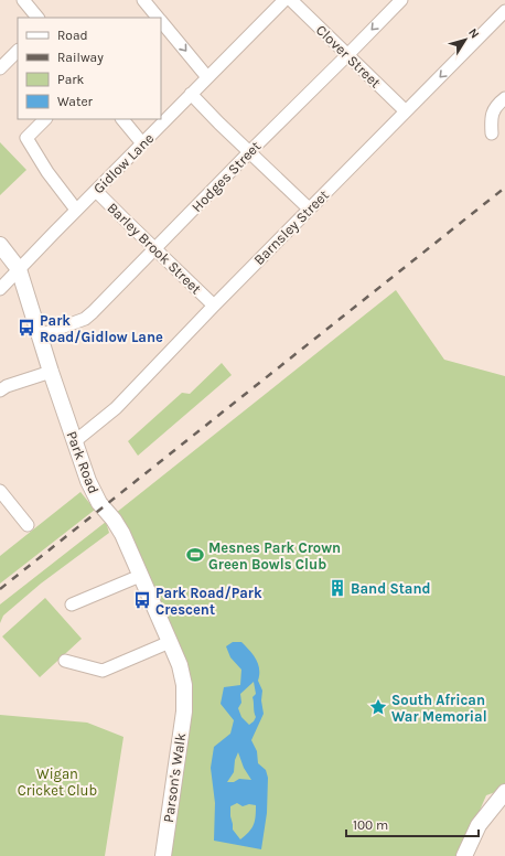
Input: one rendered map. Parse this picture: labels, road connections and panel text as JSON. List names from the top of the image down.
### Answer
{
  "streets": {
    "main road": ["Park Road", "Parson's Walk"],
    "street": [
      "Clover Street",
      "Gidlow Lane",
      "Hodges Street",
      "Barnsley Street",
      "Barley Brook Street"
    ]
  },
  "crossings": [
    ["Clover Street", "Hodges Street"],
    ["Clover Street", "Barnsley Street"],
    ["Gidlow Lane", "Barley Brook Street"],
    ["Gidlow Lane", "Park Road"],
    ["Hodges Street", "Barley Brook Street"],
    ["Hodges Street", "Park Road"],
    ["Barnsley Street", "Barley Brook Street"],
    ["Barnsley Street", "Park Road"],
    ["Park Road", "Parson's Walk"]
  ],
  "parks": ["Wigan Cricket Club"],
  "places": {
    "bus stop": ["Park Road/Gidlow Lane", "Park Road/Park Crescent"],
    "sports": ["Mesnes Park Crown Green Bowls Club"],
    "building": ["Band Stand"],
    "place": ["South African War Memorial"]
  },
  "legend": [
    "Road",
    "Railway",
    "Park",
    "Water"
  ],
  "scale_bar": "100 m",
  "north": "top right"
}
